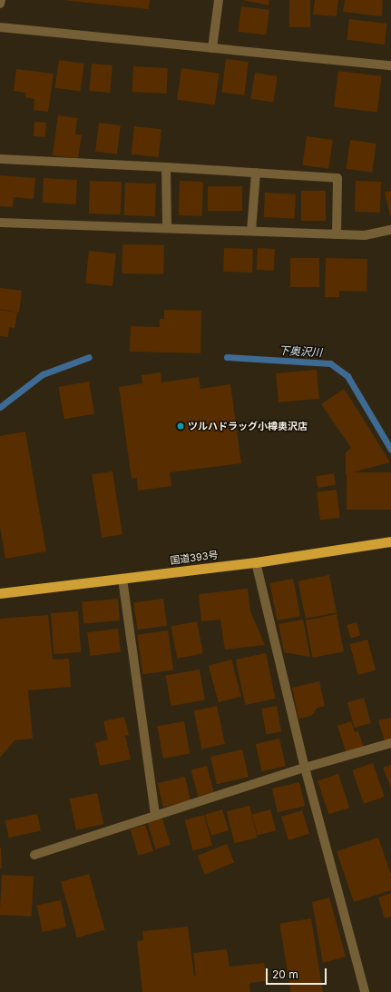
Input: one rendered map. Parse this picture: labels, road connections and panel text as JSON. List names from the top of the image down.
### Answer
{
  "streets": {
    "highway": ["国道393号"]
  },
  "water": ["下奥沢川"],
  "places": ["ツルハドラッグ小樽奥沢店"],
  "scale_bar": "20 m"
}
